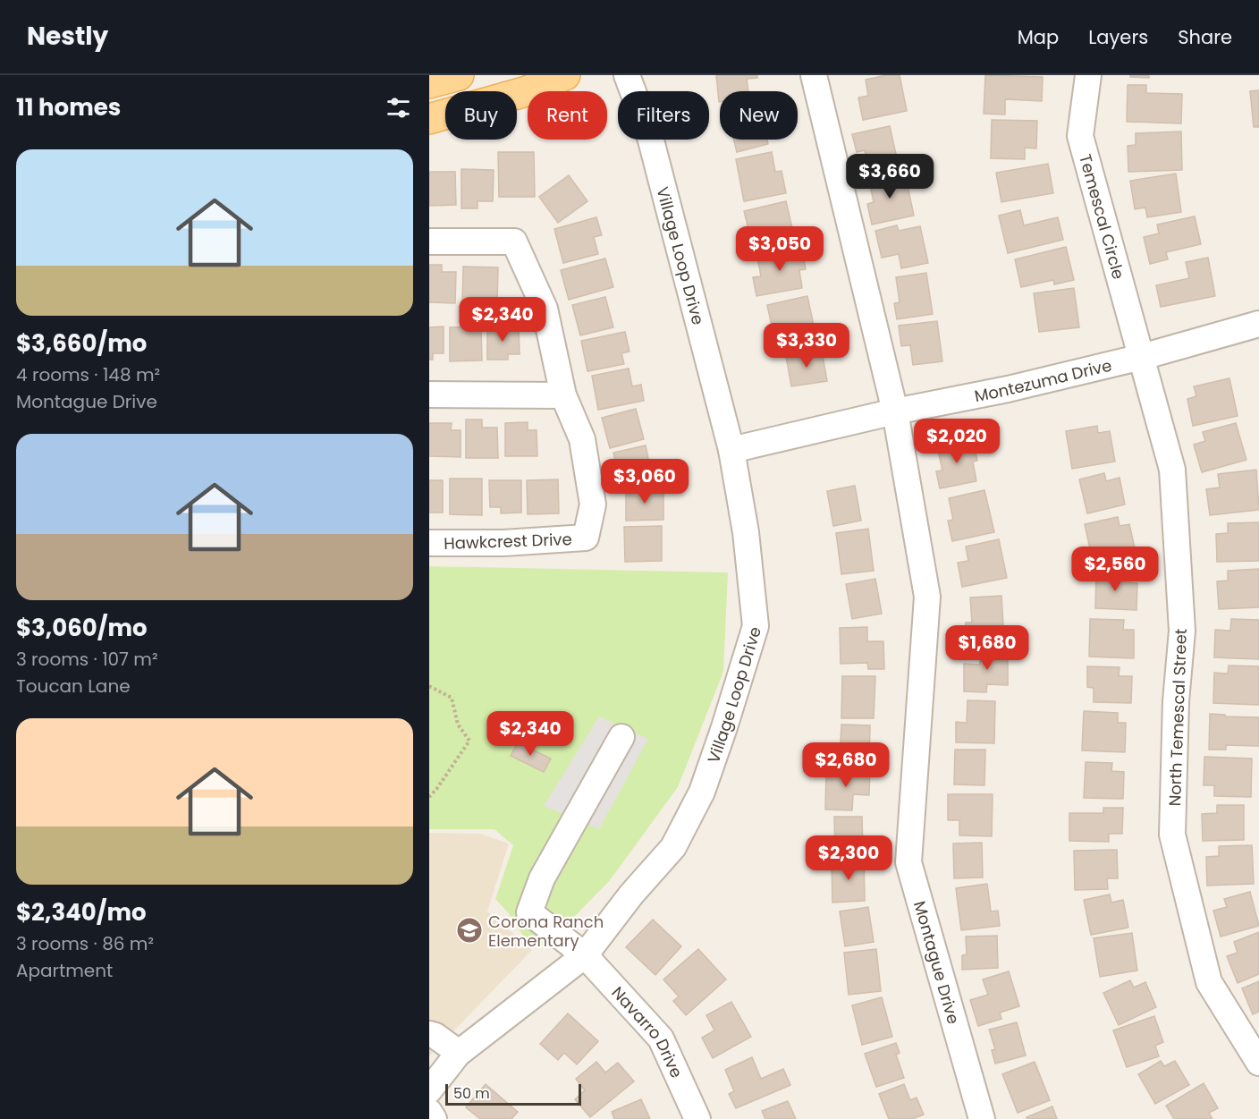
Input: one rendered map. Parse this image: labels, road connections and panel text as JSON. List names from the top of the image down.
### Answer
{
  "streets": {
    "street": [
      "Temescal Circle",
      "Village Loop Drive",
      "Montezuma Drive",
      "Hawkcrest Drive",
      "North Temescal Street",
      "Montague Drive",
      "Navarro Drive"
    ]
  },
  "crossings": [
    ["Temescal Circle", "Montezuma Drive"],
    ["Temescal Circle", "North Temescal Street"],
    ["Village Loop Drive", "Montezuma Drive"],
    ["Village Loop Drive", "Navarro Drive"],
    ["Montezuma Drive", "North Temescal Street"],
    ["Montezuma Drive", "Montague Drive"]
  ],
  "places": {
    "school or university": ["Corona Ranch Elementary"]
  },
  "scale_bar": "50 m",
  "page": {
    "header": "Nestly",
    "nav": ["Map", "Layers", "Share"],
    "heading": "11 homes",
    "chip": [
      "Buy",
      "Rent",
      "Filters",
      "New"
    ],
    "list": [
      {
        "name": "$3,660/mo",
        "note": "4 rooms · 148 m² · Montague Drive"
      },
      {
        "name": "$3,060/mo",
        "note": "3 rooms · 107 m² · Toucan Lane"
      },
      {
        "name": "$2,340/mo",
        "note": "3 rooms · 86 m² · Apartment"
      }
    ],
    "price": [
      "$3,660",
      "$3,050",
      "$2,340",
      "$3,330",
      "$2,020",
      "$3,060",
      "$2,560",
      "$1,680",
      "$2,340",
      "$2,680",
      "$2,300"
    ],
    "scale": "50 m"
  }
}
